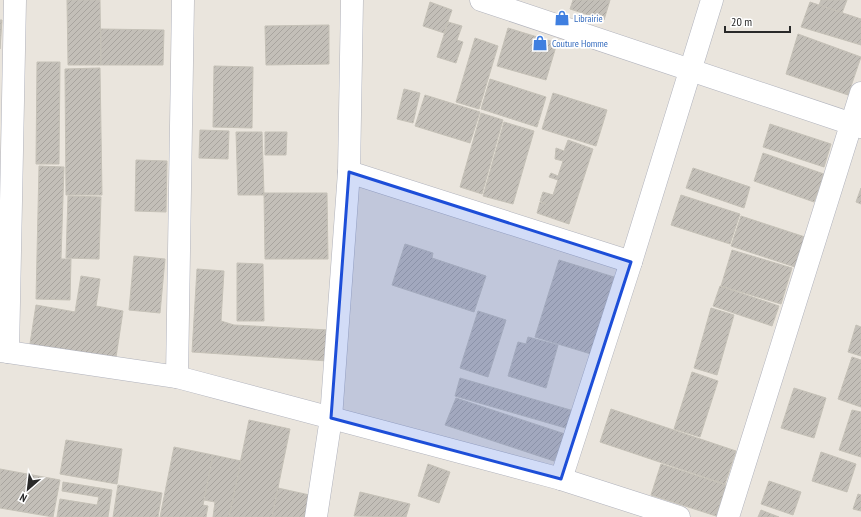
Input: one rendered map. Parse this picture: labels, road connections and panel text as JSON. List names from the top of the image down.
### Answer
{
  "places": {
    "shop": ["Librairie", "Couture Homme"]
  },
  "scale_bar": "20 m",
  "north": "bottom left"
}
